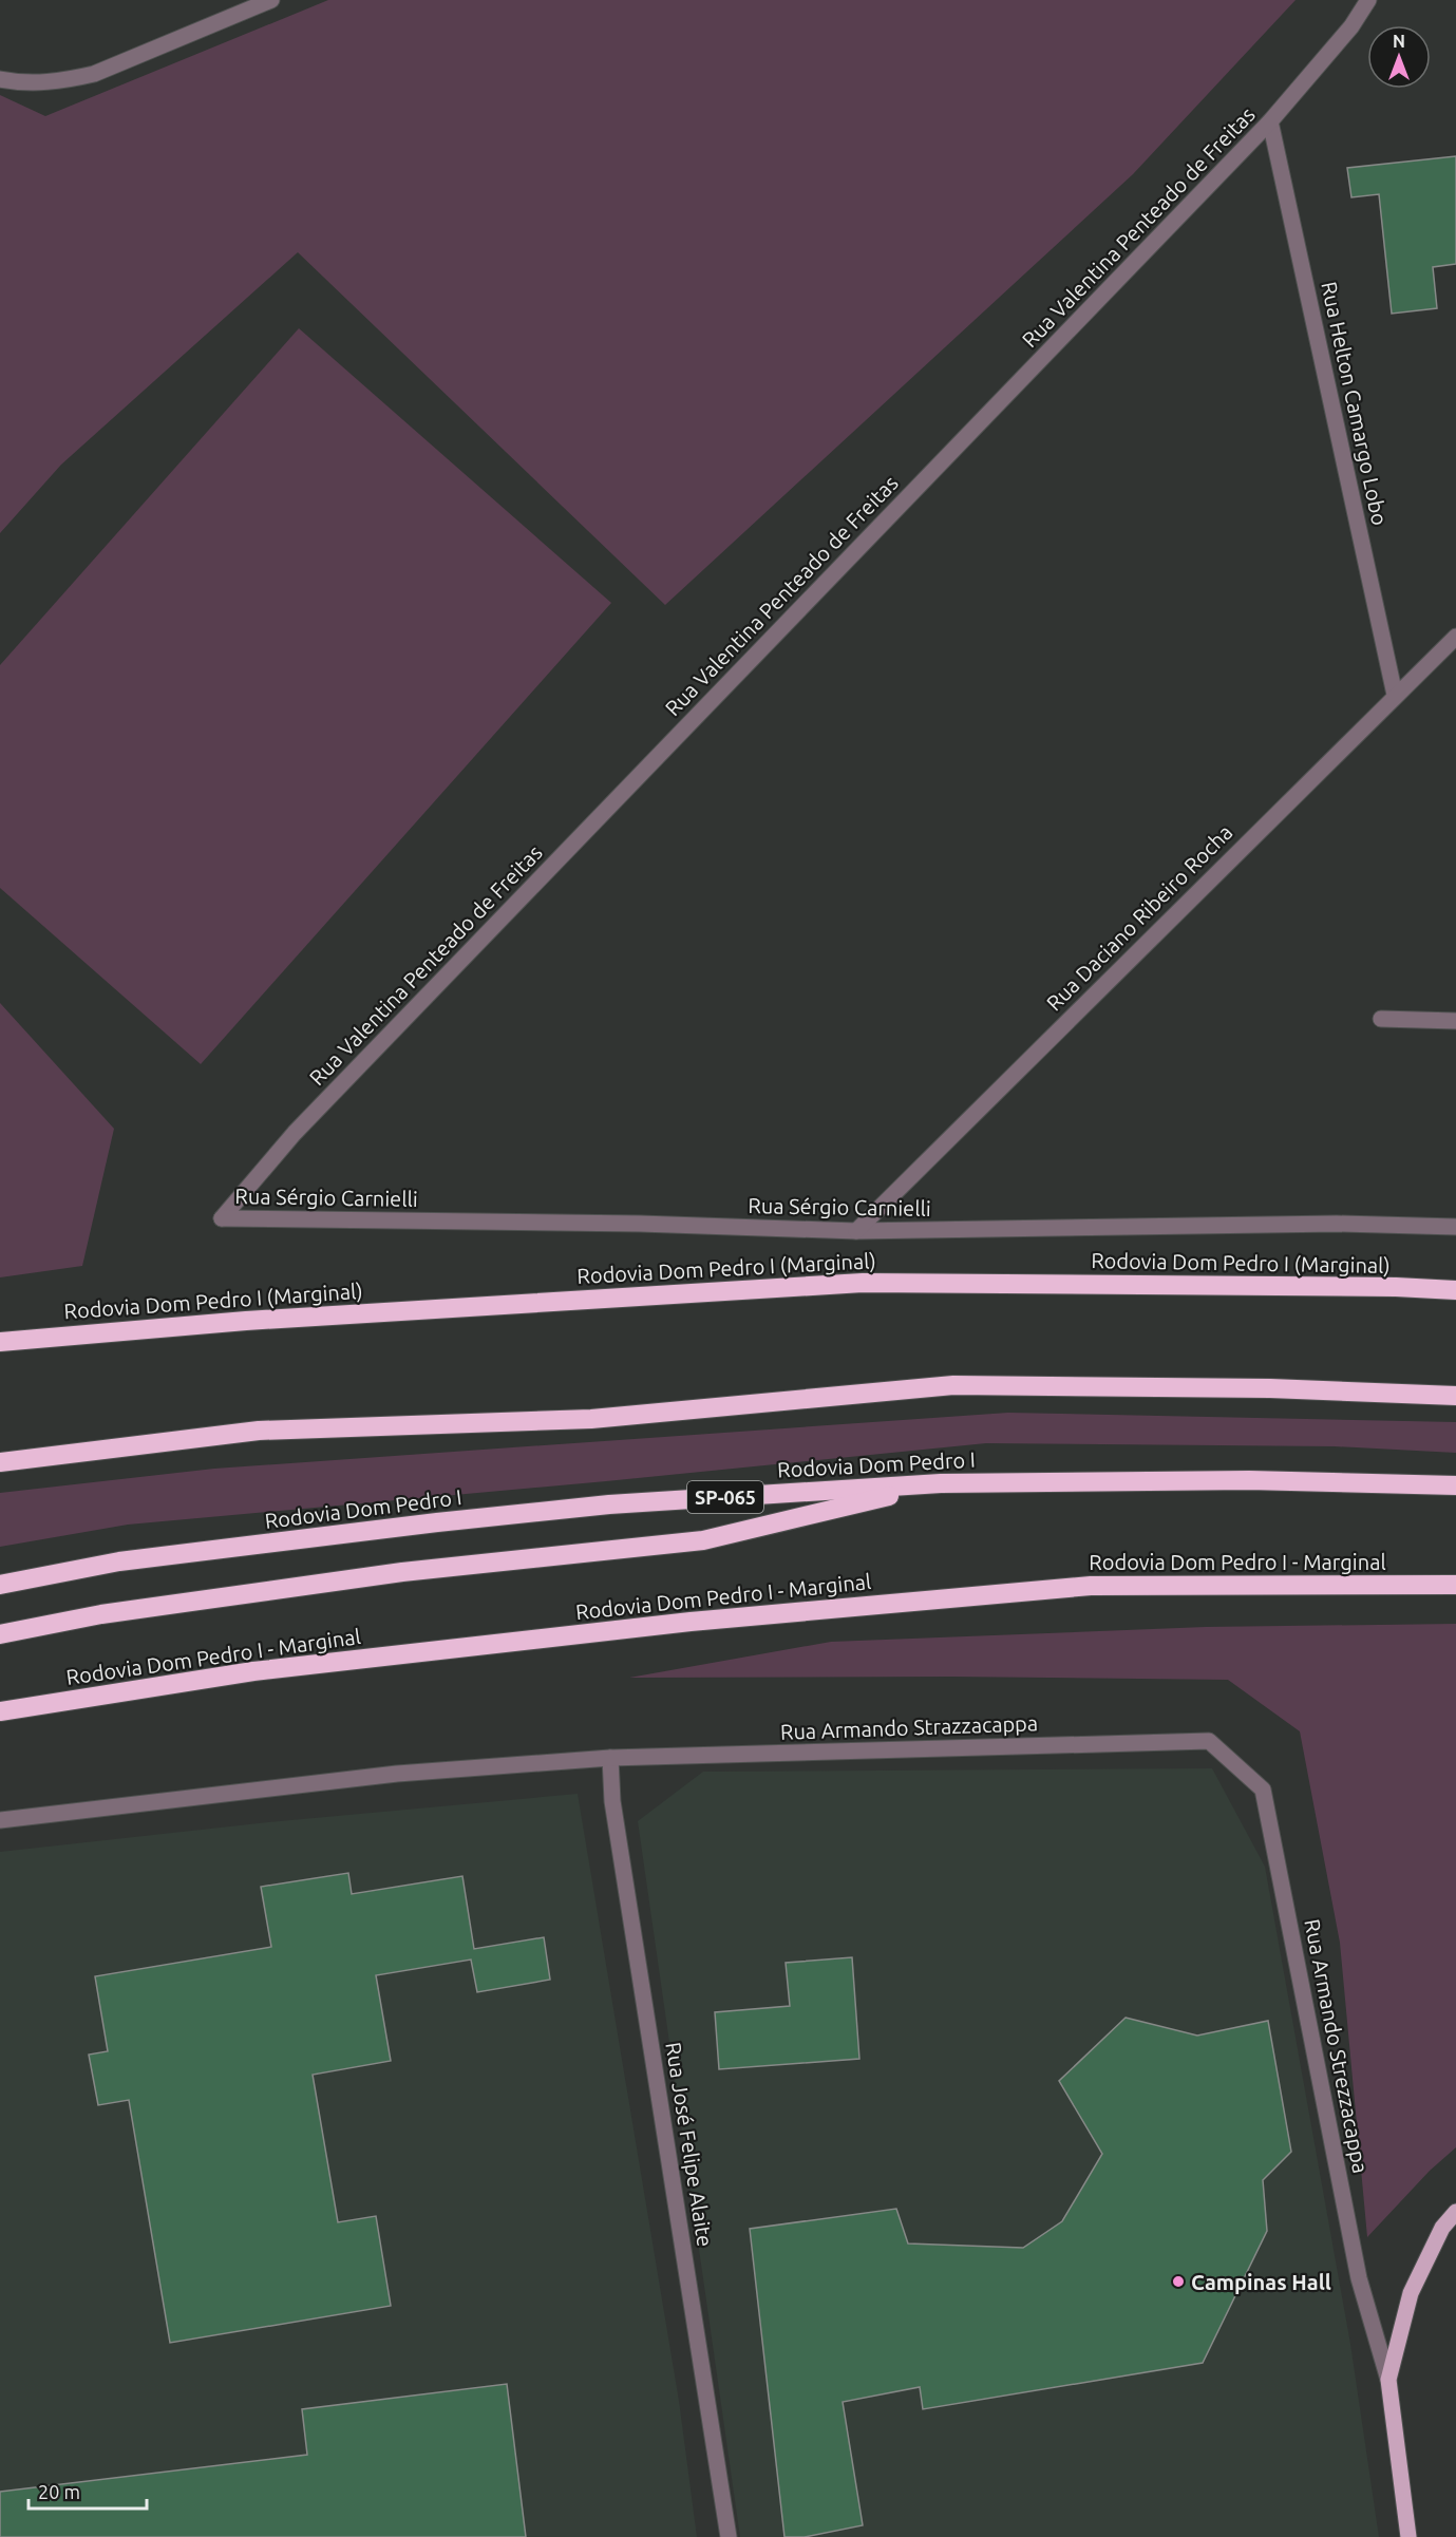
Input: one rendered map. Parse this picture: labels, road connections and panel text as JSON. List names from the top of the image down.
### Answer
{
  "streets": {
    "highway": [
      "Rodovia Dom Pedro I (Marginal)",
      "Rodovia Dom Pedro I",
      "SP-065",
      "Rodovia Dom Pedro I - Marginal"
    ],
    "main road": ["Rua Armando Strezzacappa"],
    "street": [
      "Rua Valentina Penteado de Freitas",
      "Rua Helton Camargo Lobo",
      "Rua Daciano Ribeiro Rocha",
      "Rua Sérgio Carnielli",
      "Rua Armando Strazzacappa",
      "Rua José Felipe Alaite"
    ]
  },
  "crossings": [
    ["Rua Valentina Penteado de Freitas", "Rua Helton Camargo Lobo"],
    ["Rua Valentina Penteado de Freitas", "Rua Sérgio Carnielli"],
    ["Rua Helton Camargo Lobo", "Rua Daciano Ribeiro Rocha"],
    ["Rua Daciano Ribeiro Rocha", "Rua Sérgio Carnielli"],
    ["Rua Armando Strazzacappa", "Rua Armando Strezzacappa"],
    ["Rua Armando Strazzacappa", "Rua José Felipe Alaite"]
  ],
  "places": ["Campinas Hall"],
  "scale_bar": "20 m",
  "north": "top"
}
